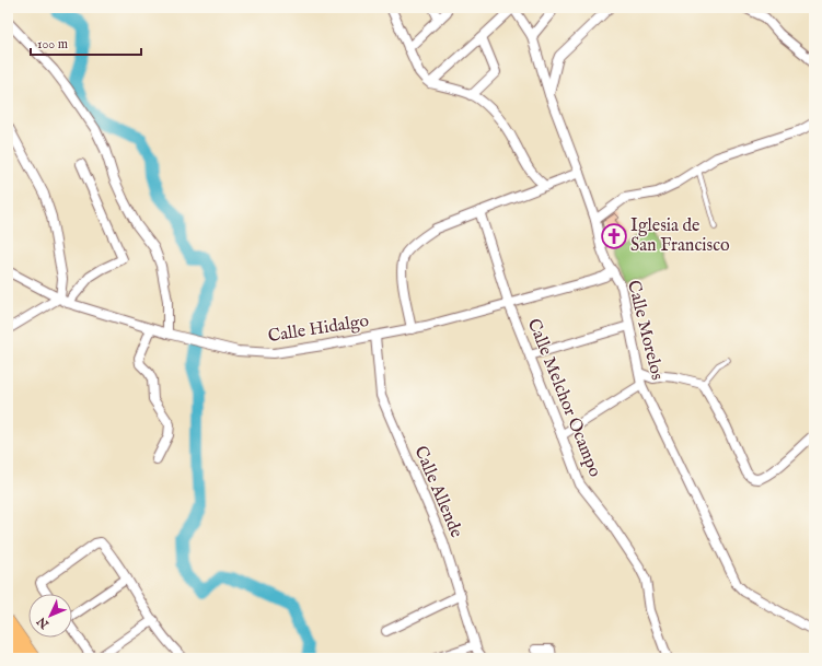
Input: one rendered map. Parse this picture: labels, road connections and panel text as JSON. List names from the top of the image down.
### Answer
{
  "streets": {
    "street": [
      "Calle Hidalgo",
      "Calle Morelos",
      "Calle Melchor Ocampo",
      "Calle Allende"
    ]
  },
  "crossings": [
    ["Calle Hidalgo", "Calle Morelos"],
    ["Calle Hidalgo", "Calle Melchor Ocampo"],
    ["Calle Hidalgo", "Calle Allende"]
  ],
  "places": {
    "church": ["Iglesia de San Francisco"]
  },
  "scale_bar": "100 m",
  "north": "bottom left"
}
